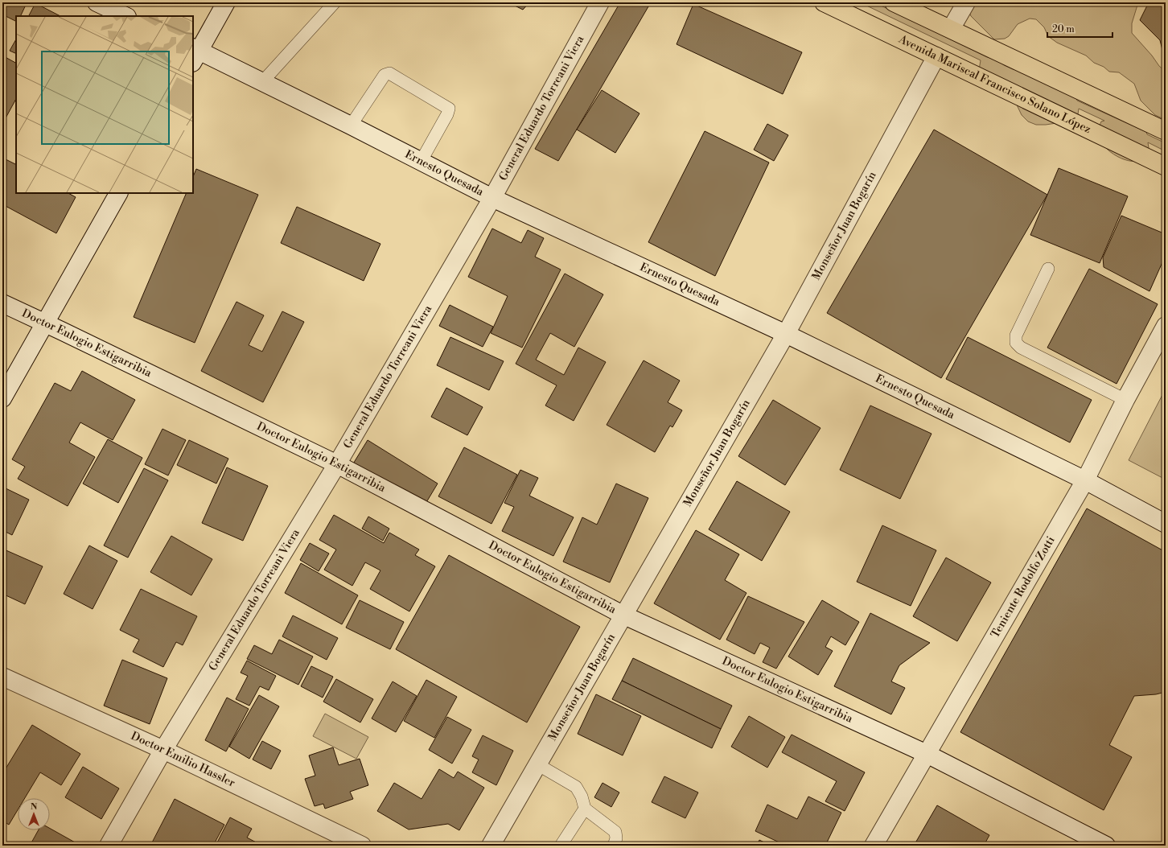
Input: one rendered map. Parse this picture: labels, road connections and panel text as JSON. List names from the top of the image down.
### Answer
{
  "streets": {
    "highway": ["Avenida Mariscal Francisco Solano López"],
    "street": [
      "General Eduardo Torreani Viera",
      "Ernesto Quesada",
      "Monseñor Juan Bogarín",
      "Doctor Eulogio Estigarribia",
      "Teniente Rodolfo Zotti",
      "Doctor Emilio Hassler"
    ]
  },
  "crossings": [
    ["Avenida Mariscal Francisco Solano López", "Monseñor Juan Bogarín"],
    ["General Eduardo Torreani Viera", "Ernesto Quesada"],
    ["General Eduardo Torreani Viera", "Doctor Eulogio Estigarribia"],
    ["General Eduardo Torreani Viera", "Doctor Emilio Hassler"],
    ["Ernesto Quesada", "Monseñor Juan Bogarín"],
    ["Ernesto Quesada", "Teniente Rodolfo Zotti"],
    ["Monseñor Juan Bogarín", "Doctor Eulogio Estigarribia"],
    ["Doctor Eulogio Estigarribia", "Teniente Rodolfo Zotti"]
  ],
  "scale_bar": "20 m",
  "north": "top"
}
